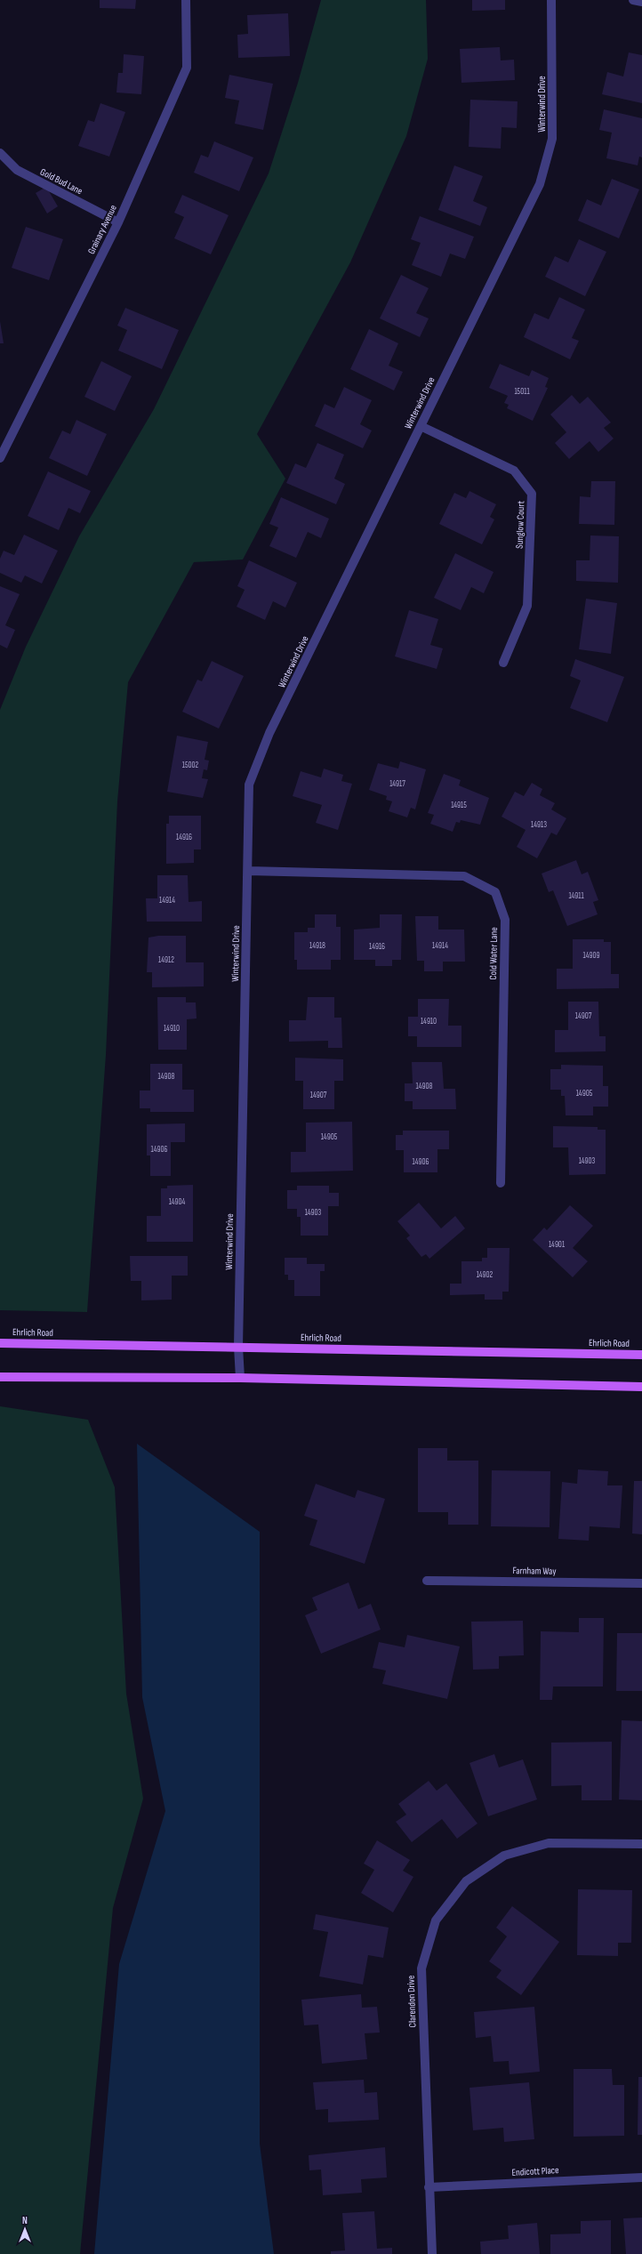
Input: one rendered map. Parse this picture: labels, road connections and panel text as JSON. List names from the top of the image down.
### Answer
{
  "streets": {
    "main road": ["Ehrlich Road"],
    "street": [
      "Winterwind Drive",
      "Gold Bud Lane",
      "Grainary Avenue",
      "Sunglow Court",
      "Cold Water Lane",
      "Farnham Way",
      "Clarendon Drive",
      "Endicott Place"
    ]
  },
  "crossings": [
    ["Winterwind Drive", "Sunglow Court"],
    ["Winterwind Drive", "Cold Water Lane"],
    ["Winterwind Drive", "Ehrlich Road"],
    ["Gold Bud Lane", "Grainary Avenue"],
    ["Clarendon Drive", "Endicott Place"]
  ],
  "house_numbers": [
    "15011",
    "15002",
    "14917",
    "14915",
    "14913",
    "14916",
    "14911",
    "14914",
    "14918",
    "14914",
    "14916",
    "14909",
    "14912",
    "14907",
    "14910",
    "14910",
    "14908",
    "14908",
    "14905",
    "14907",
    "14905",
    "14906",
    "14903",
    "14906",
    "14904",
    "14903",
    "14901",
    "14902"
  ],
  "north": "top"
}
